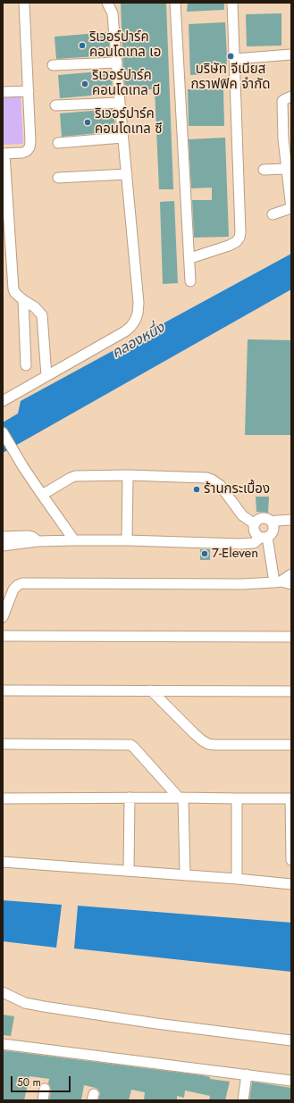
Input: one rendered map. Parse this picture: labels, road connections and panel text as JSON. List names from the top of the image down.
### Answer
{
  "water": ["คลองหนึ่ง"],
  "places": [
    "ริเวอร์ปาร์ค คอนโดเทล เอ",
    "บริษัท จีเนียส กราฟฟิค จำกัด",
    "ริเวอร์ปาร์ค คอนโดเทล บี",
    "ริเวอร์ปาร์ค คอนโดเทล ซี",
    "ร้านกระเบื้อง",
    "7-Eleven"
  ],
  "scale_bar": "50 m"
}
